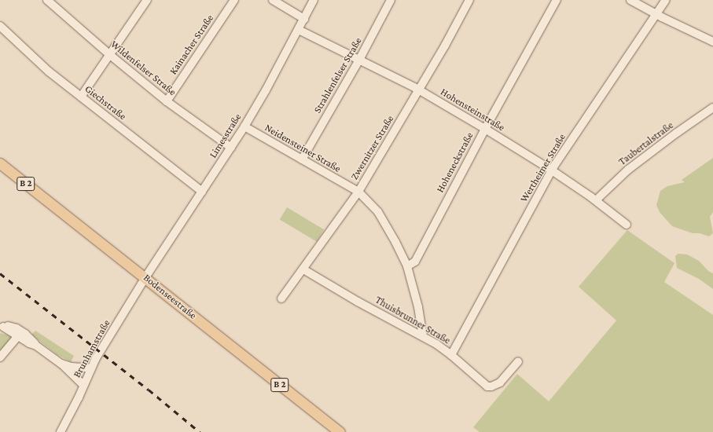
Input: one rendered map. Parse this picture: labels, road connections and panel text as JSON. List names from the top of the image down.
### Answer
{
  "streets": {
    "main road": ["B 2", "Bodenseestraße"],
    "street": [
      "Kainacher Straße",
      "Wildenfelser Straße",
      "Strahlenfelser Straße",
      "Giechstraße",
      "Hohensteinstraße",
      "Limesstraße",
      "Taubertalstraße",
      "Zwernitzer Straße",
      "Neidensteiner Straße",
      "Hoheneckstraße",
      "Wertheimer Straße",
      "Thuisbrunner Straße",
      "Brunhamstraße"
    ]
  },
  "crossings": [
    ["Kainacher Straße", "Wildenfelser Straße"],
    ["Wildenfelser Straße", "Limesstraße"],
    ["Strahlenfelser Straße", "Hohensteinstraße"],
    ["Strahlenfelser Straße", "Neidensteiner Straße"],
    ["Giechstraße", "Limesstraße"],
    ["Hohensteinstraße", "Limesstraße"],
    ["Hohensteinstraße", "Taubertalstraße"],
    ["Hohensteinstraße", "Zwernitzer Straße"],
    ["Hohensteinstraße", "Hoheneckstraße"],
    ["Hohensteinstraße", "Wertheimer Straße"],
    ["Limesstraße", "Neidensteiner Straße"],
    ["Limesstraße", "Bodenseestraße"],
    ["Limesstraße", "Brunhamstraße"],
    ["Zwernitzer Straße", "Neidensteiner Straße"],
    ["Zwernitzer Straße", "Thuisbrunner Straße"],
    ["Neidensteiner Straße", "Hoheneckstraße"],
    ["Neidensteiner Straße", "Thuisbrunner Straße"],
    ["Wertheimer Straße", "Thuisbrunner Straße"],
    ["Bodenseestraße", "Brunhamstraße"]
  ]
}
